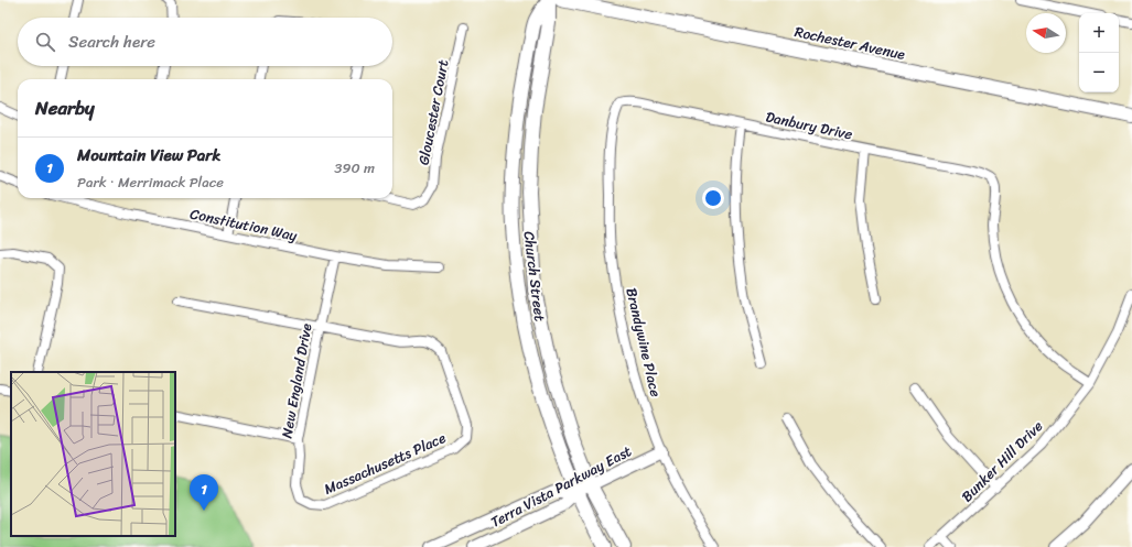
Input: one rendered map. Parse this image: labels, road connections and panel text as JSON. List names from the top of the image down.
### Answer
{
  "streets": {
    "main road": ["Rochester Avenue", "Church Street"],
    "street": [
      "Gloucester Court",
      "Danbury Drive",
      "Constitution Way",
      "Brandywine Place",
      "New England Drive",
      "Bunker Hill Drive",
      "Massachusetts Place",
      "Terra Vista Parkway East"
    ]
  },
  "crossings": [
    ["Danbury Drive", "Brandywine Place"],
    ["Danbury Drive", "Bunker Hill Drive"],
    ["Constitution Way", "New England Drive"],
    ["Church Street", "Terra Vista Parkway East"],
    ["Brandywine Place", "Terra Vista Parkway East"],
    ["New England Drive", "Massachusetts Place"]
  ],
  "north": "left",
  "page": {
    "map_buttons": ["+", "−"],
    "search": "Search here",
    "heading": "Nearby",
    "list": [
      {
        "mark": "1",
        "name": "Mountain View Park",
        "note": "Park · Merrimack Place",
        "value": "390 m"
      }
    ],
    "pins": "1"
  }
}
